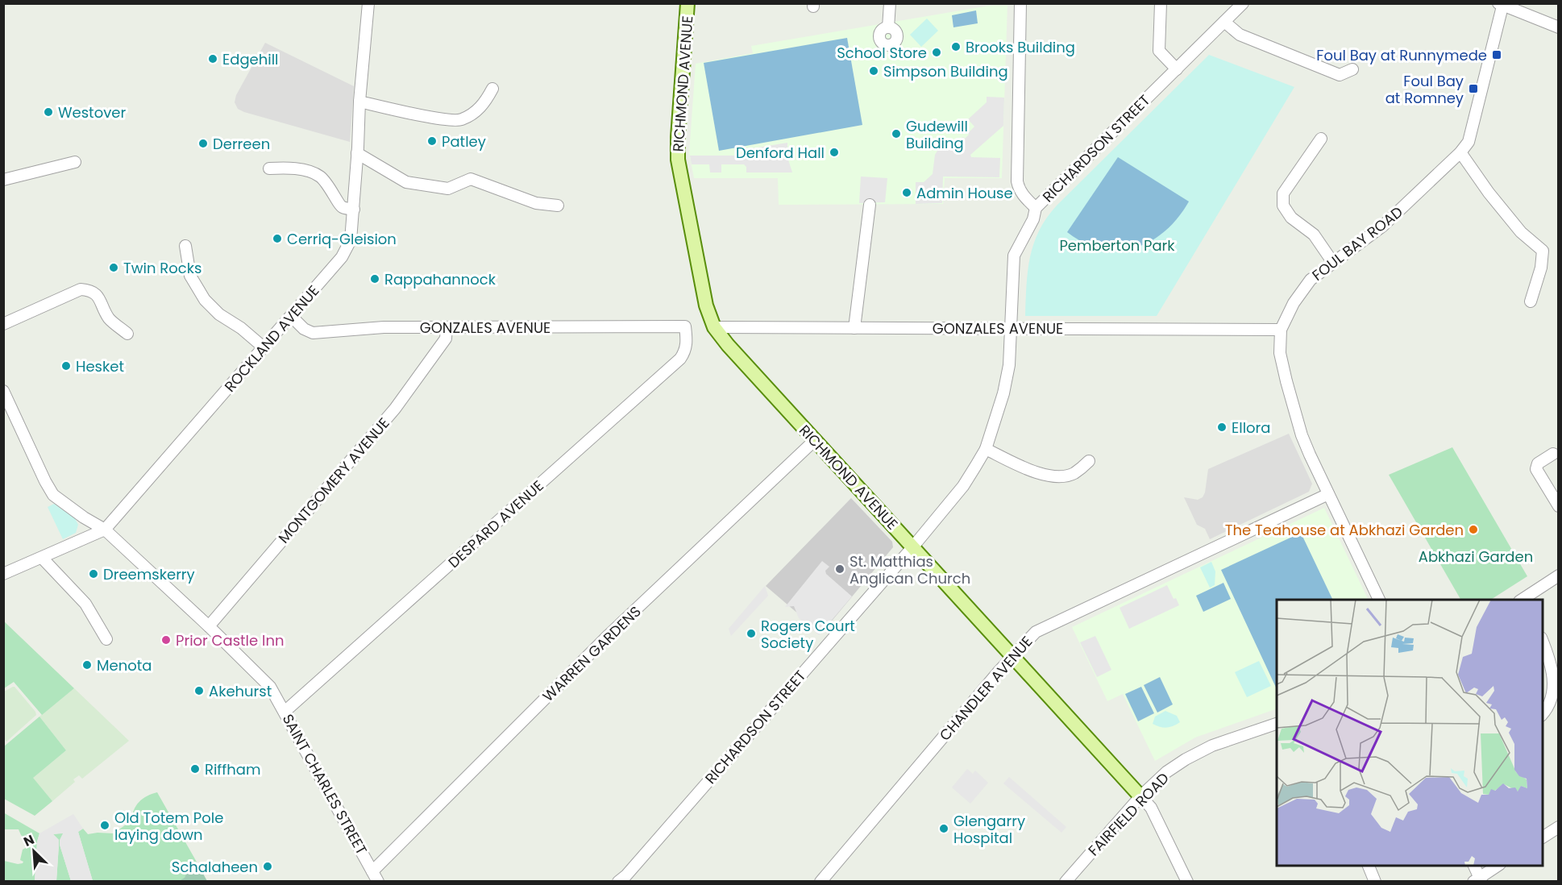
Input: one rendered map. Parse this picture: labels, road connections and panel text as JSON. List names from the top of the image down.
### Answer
{
  "streets": {
    "main road": ["RICHMOND AVENUE"],
    "street": [
      "RICHARDSON STREET",
      "FOUL BAY ROAD",
      "GONZALES AVENUE",
      "ROCKLAND AVENUE",
      "MONTGOMERY AVENUE",
      "DESPARD AVENUE",
      "WARREN GARDENS",
      "CHANDLER AVENUE",
      "SAINT CHARLES STREET",
      "FAIRFIELD ROAD"
    ]
  },
  "crossings": [
    ["RICHMOND AVENUE", "RICHARDSON STREET"],
    ["RICHMOND AVENUE", "GONZALES AVENUE"],
    ["RICHMOND AVENUE", "WARREN GARDENS"],
    ["RICHMOND AVENUE", "CHANDLER AVENUE"],
    ["RICHMOND AVENUE", "FAIRFIELD ROAD"],
    ["RICHARDSON STREET", "GONZALES AVENUE"],
    ["FOUL BAY ROAD", "GONZALES AVENUE"],
    ["FOUL BAY ROAD", "CHANDLER AVENUE"],
    ["GONZALES AVENUE", "ROCKLAND AVENUE"],
    ["GONZALES AVENUE", "MONTGOMERY AVENUE"],
    ["GONZALES AVENUE", "DESPARD AVENUE"],
    ["ROCKLAND AVENUE", "SAINT CHARLES STREET"],
    ["MONTGOMERY AVENUE", "SAINT CHARLES STREET"],
    ["DESPARD AVENUE", "SAINT CHARLES STREET"],
    ["WARREN GARDENS", "SAINT CHARLES STREET"]
  ],
  "parks": ["Pemberton Park", "Abkhazi Garden"],
  "places": {
    "other": [
      "Brooks Building",
      "School Store",
      "Edgehill",
      "Simpson Building",
      "Westover",
      "Gudewill Building",
      "Patley",
      "Derreen",
      "Denford Hall",
      "Admin House",
      "Cerriq-Gleision",
      "Twin Rocks",
      "Rappahannock",
      "Hesket",
      "Ellora",
      "The Teahouse at Abkhazi Garden",
      "St. Matthias Anglican Church",
      "Dreemskerry",
      "Rogers Court Society",
      "Prior Castle Inn",
      "Menota",
      "Akehurst",
      "Riffham",
      "Old Totem Pole laying down",
      "Glengarry Hospital",
      "Schalaheen"
    ],
    "transit": ["Foul Bay at Runnymede", "Foul Bay at Romney"]
  },
  "north": "top left"
}
